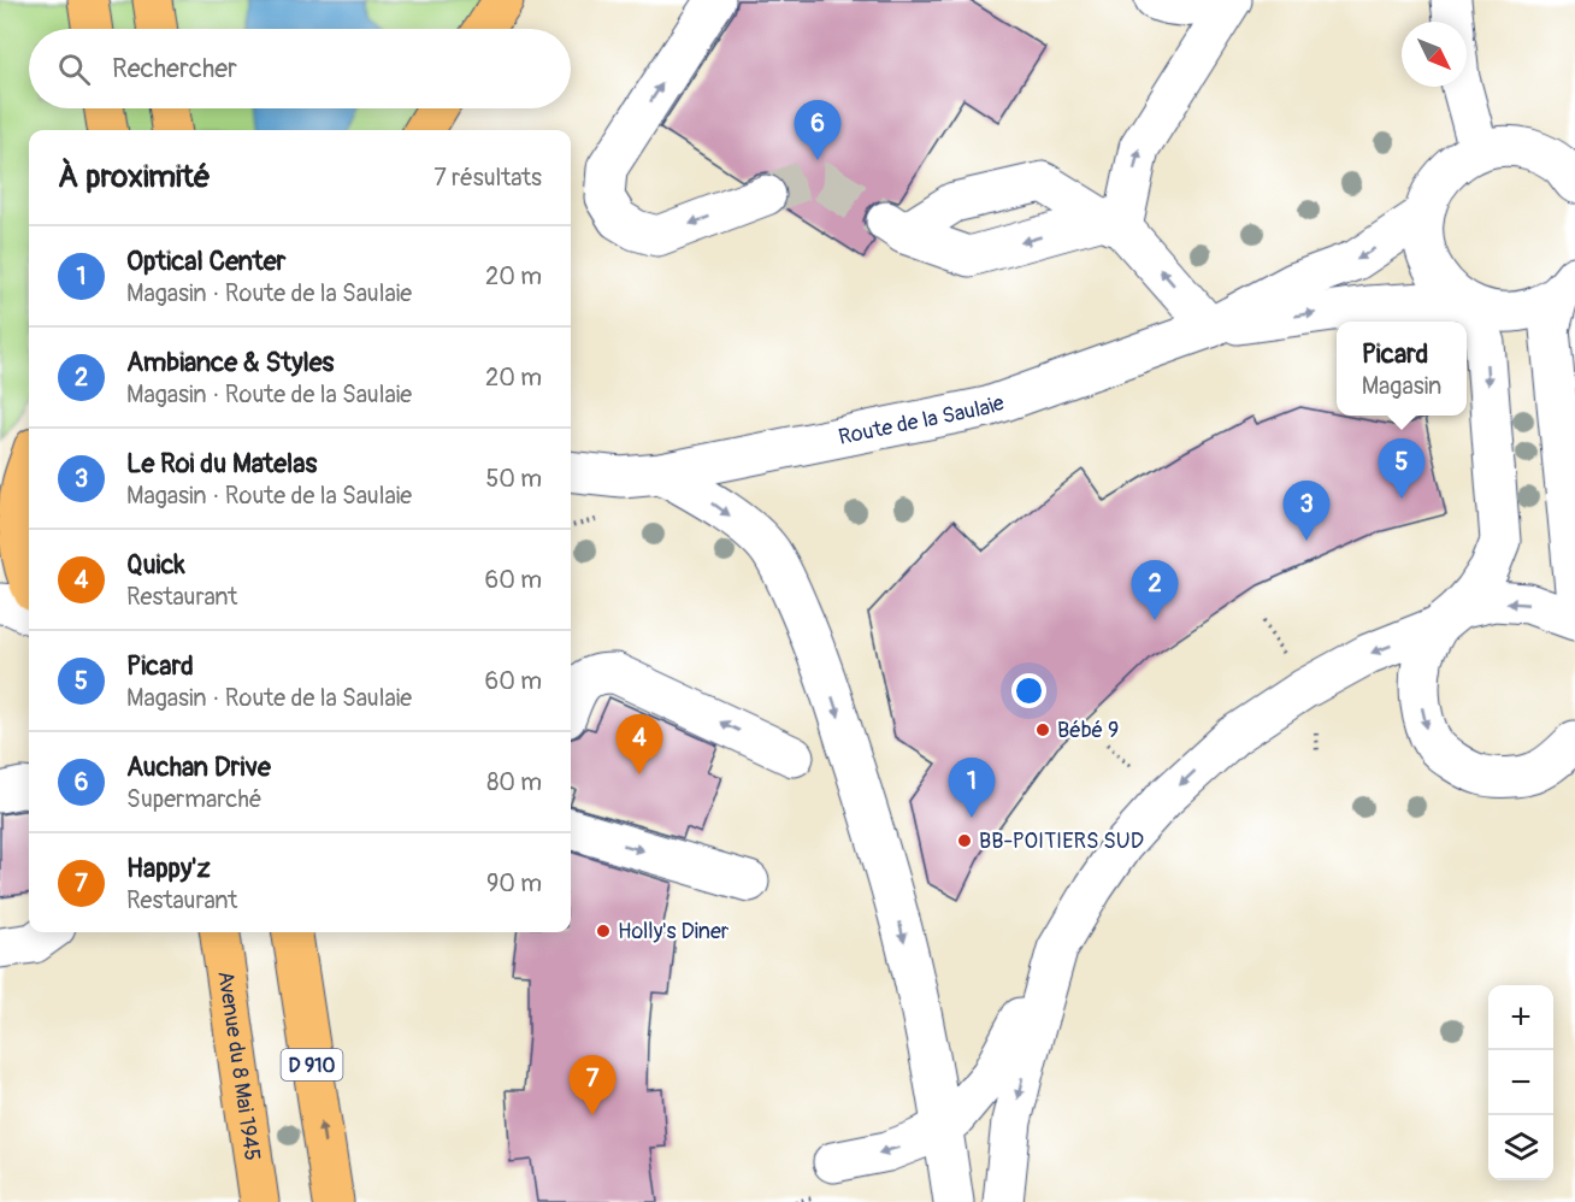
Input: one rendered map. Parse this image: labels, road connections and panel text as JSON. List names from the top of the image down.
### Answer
{
  "streets": {
    "main road": ["Avenue du 8 Mai 1945", "D 910"],
    "street": ["Route de la Saulaie"]
  },
  "places": ["Bébé 9", "BB-POITIERS SUD", "Holly's Diner"],
  "north": "bottom right",
  "page": {
    "search": "Rechercher",
    "pins": [
      "6",
      "5",
      "3",
      "2",
      "4",
      "1",
      "7"
    ],
    "heading": ["À proximité", "7 résultats"],
    "list": [
      {
        "mark": "1",
        "name": "Optical Center",
        "note": "Magasin · Route de la Saulaie",
        "value": "20 m"
      },
      {
        "mark": "2",
        "name": "Ambiance & Styles",
        "note": "Magasin · Route de la Saulaie",
        "value": "20 m"
      },
      {
        "mark": "3",
        "name": "Le Roi du Matelas",
        "note": "Magasin · Route de la Saulaie",
        "value": "50 m"
      },
      {
        "mark": "4",
        "name": "Quick",
        "note": "Restaurant",
        "value": "60 m"
      },
      {
        "mark": "5",
        "name": "Picard",
        "note": "Magasin · Route de la Saulaie",
        "value": "60 m"
      },
      {
        "mark": "6",
        "name": "Auchan Drive",
        "note": "Supermarché",
        "value": "80 m"
      },
      {
        "mark": "7",
        "name": "Happy'z",
        "note": "Restaurant",
        "value": "90 m"
      }
    ],
    "popup": ["Picard", "Magasin"],
    "map_buttons": ["+", "−"]
  }
}
